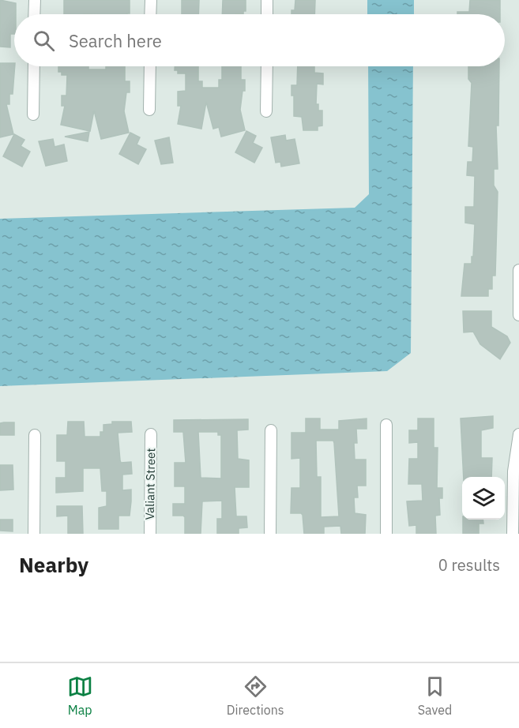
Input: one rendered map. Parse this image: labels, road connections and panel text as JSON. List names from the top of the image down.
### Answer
{
  "streets": {
    "street": ["Valiant Street"]
  },
  "page": {
    "search": "Search here",
    "heading": ["Nearby", "0 results"],
    "nav": ["Map", "Directions", "Saved"]
  }
}
